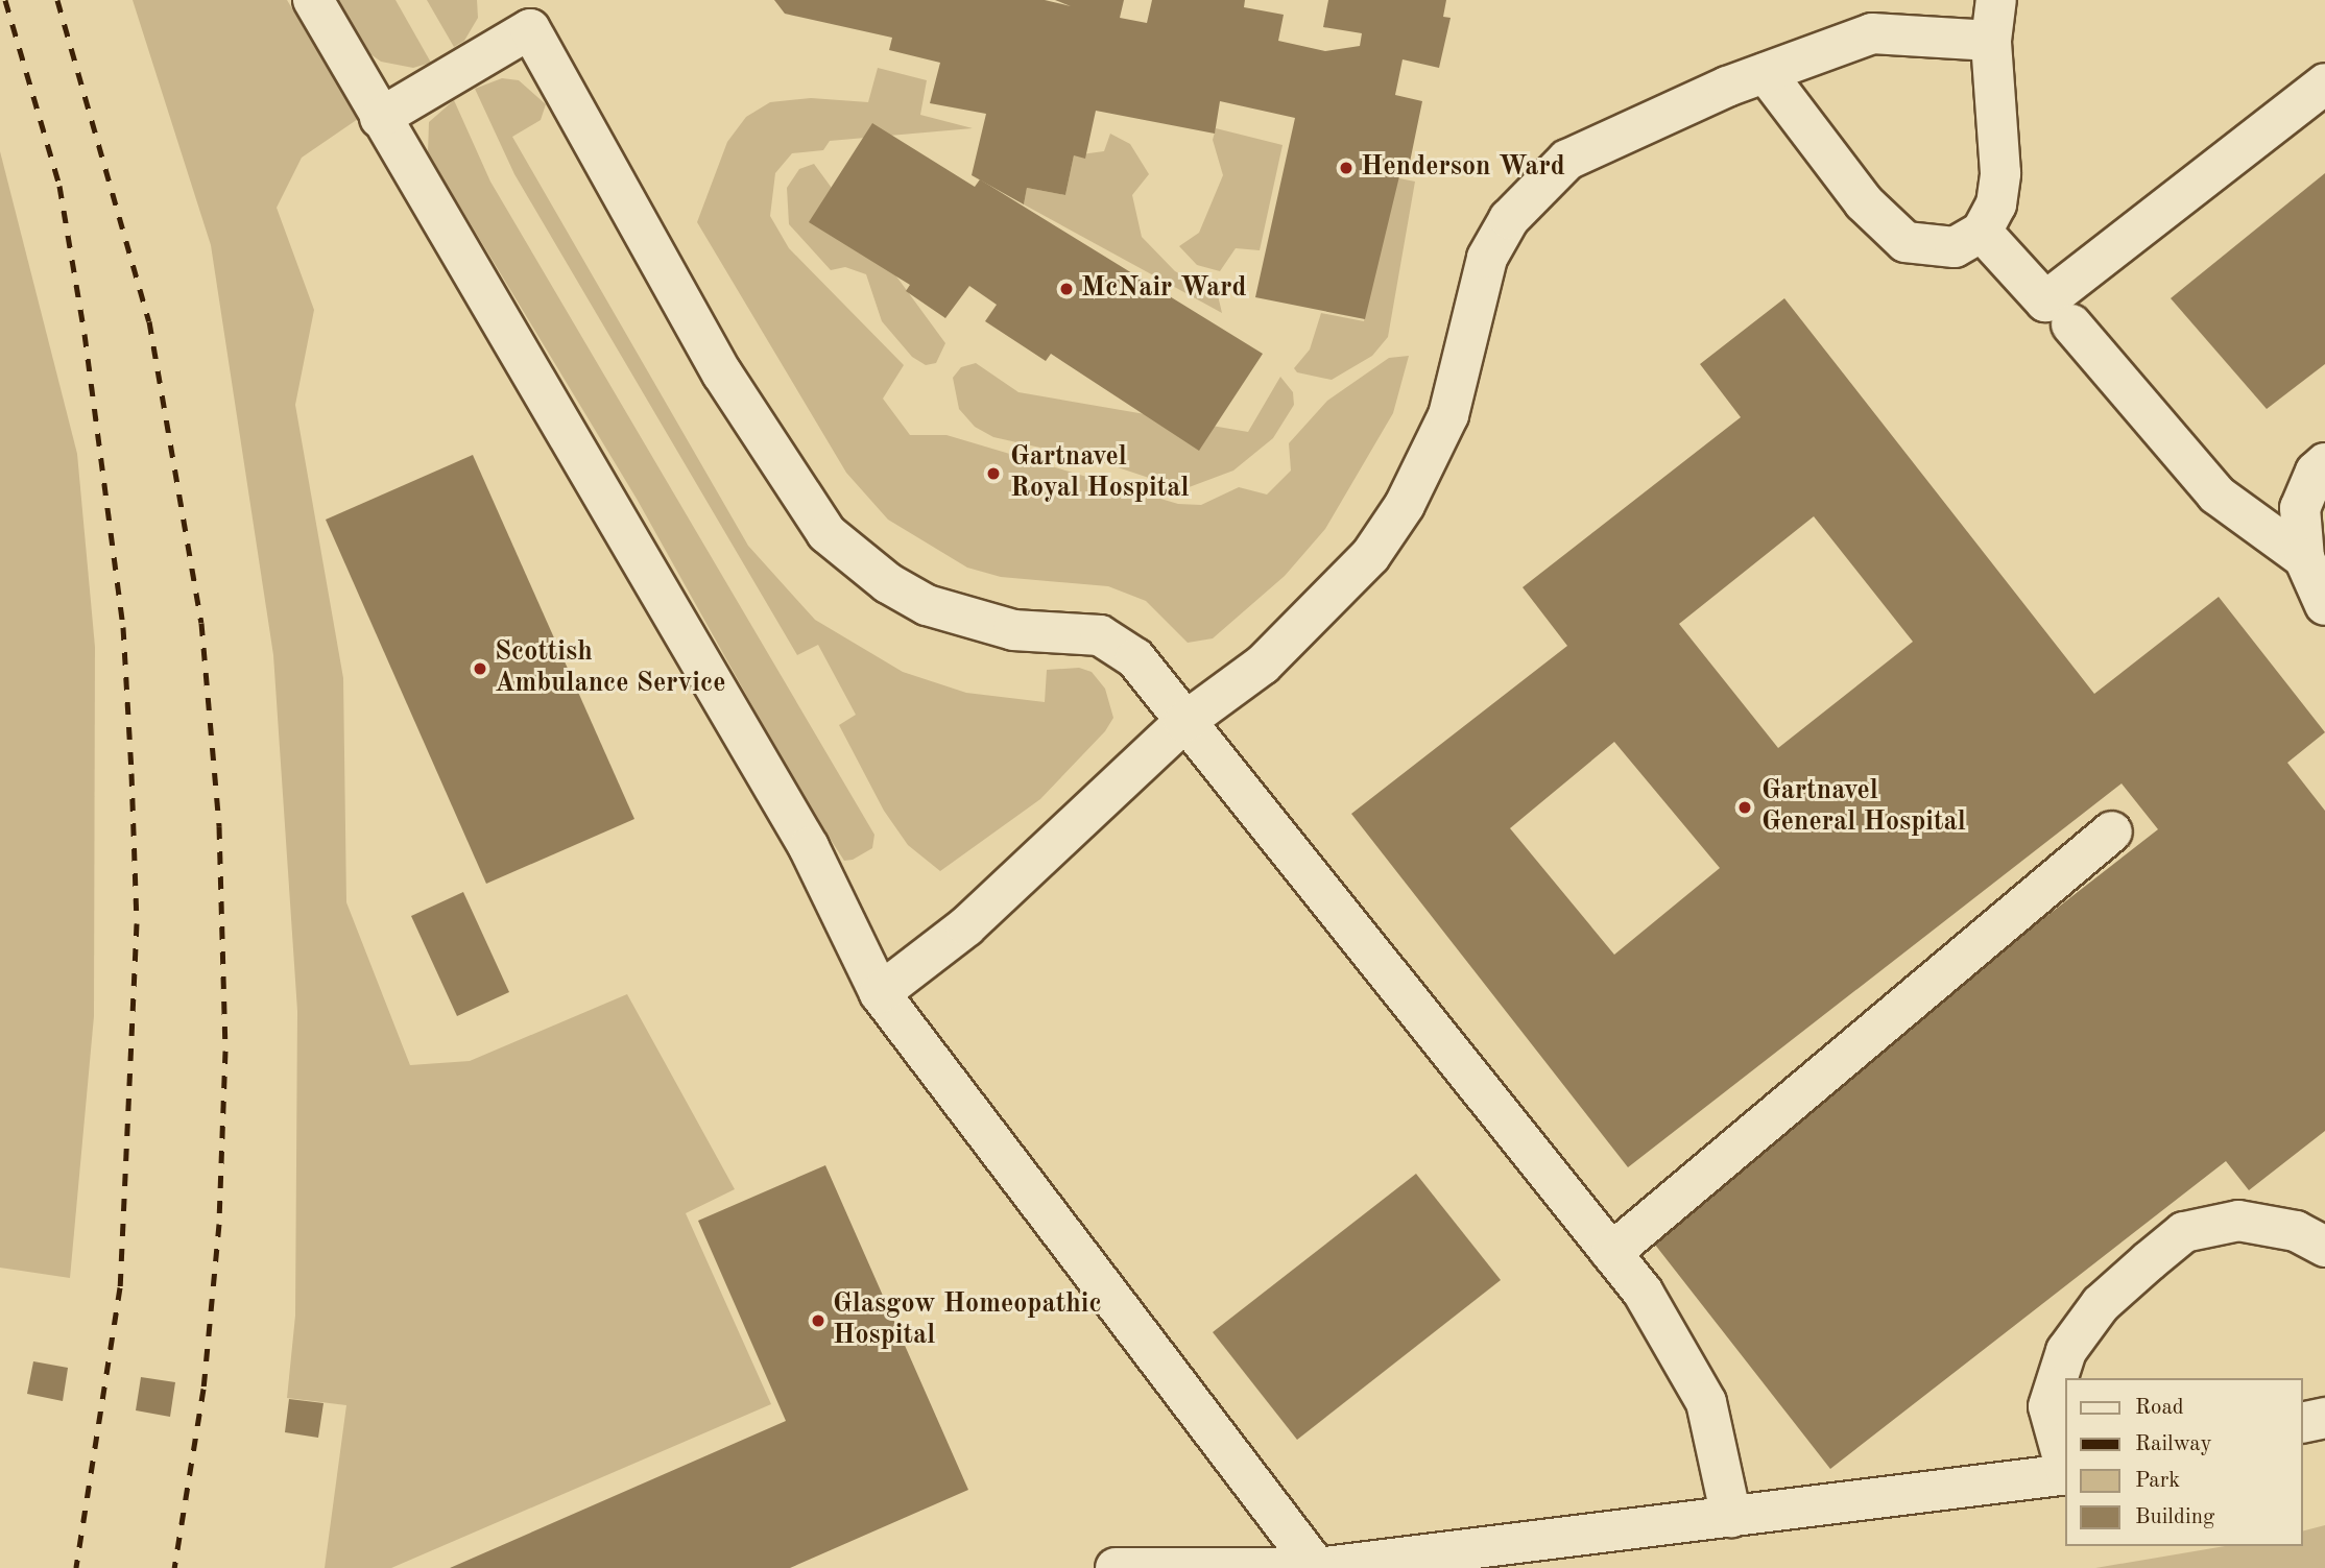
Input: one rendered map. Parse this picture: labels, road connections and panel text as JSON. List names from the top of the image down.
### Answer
{
  "places": [
    "Henderson Ward",
    "McNair Ward",
    "Gartnavel Royal Hospital",
    "Scottish Ambulance Service",
    "Gartnavel General Hospital",
    "Glasgow Homeopathic Hospital"
  ],
  "legend": [
    "Road",
    "Railway",
    "Park",
    "Building"
  ]
}
